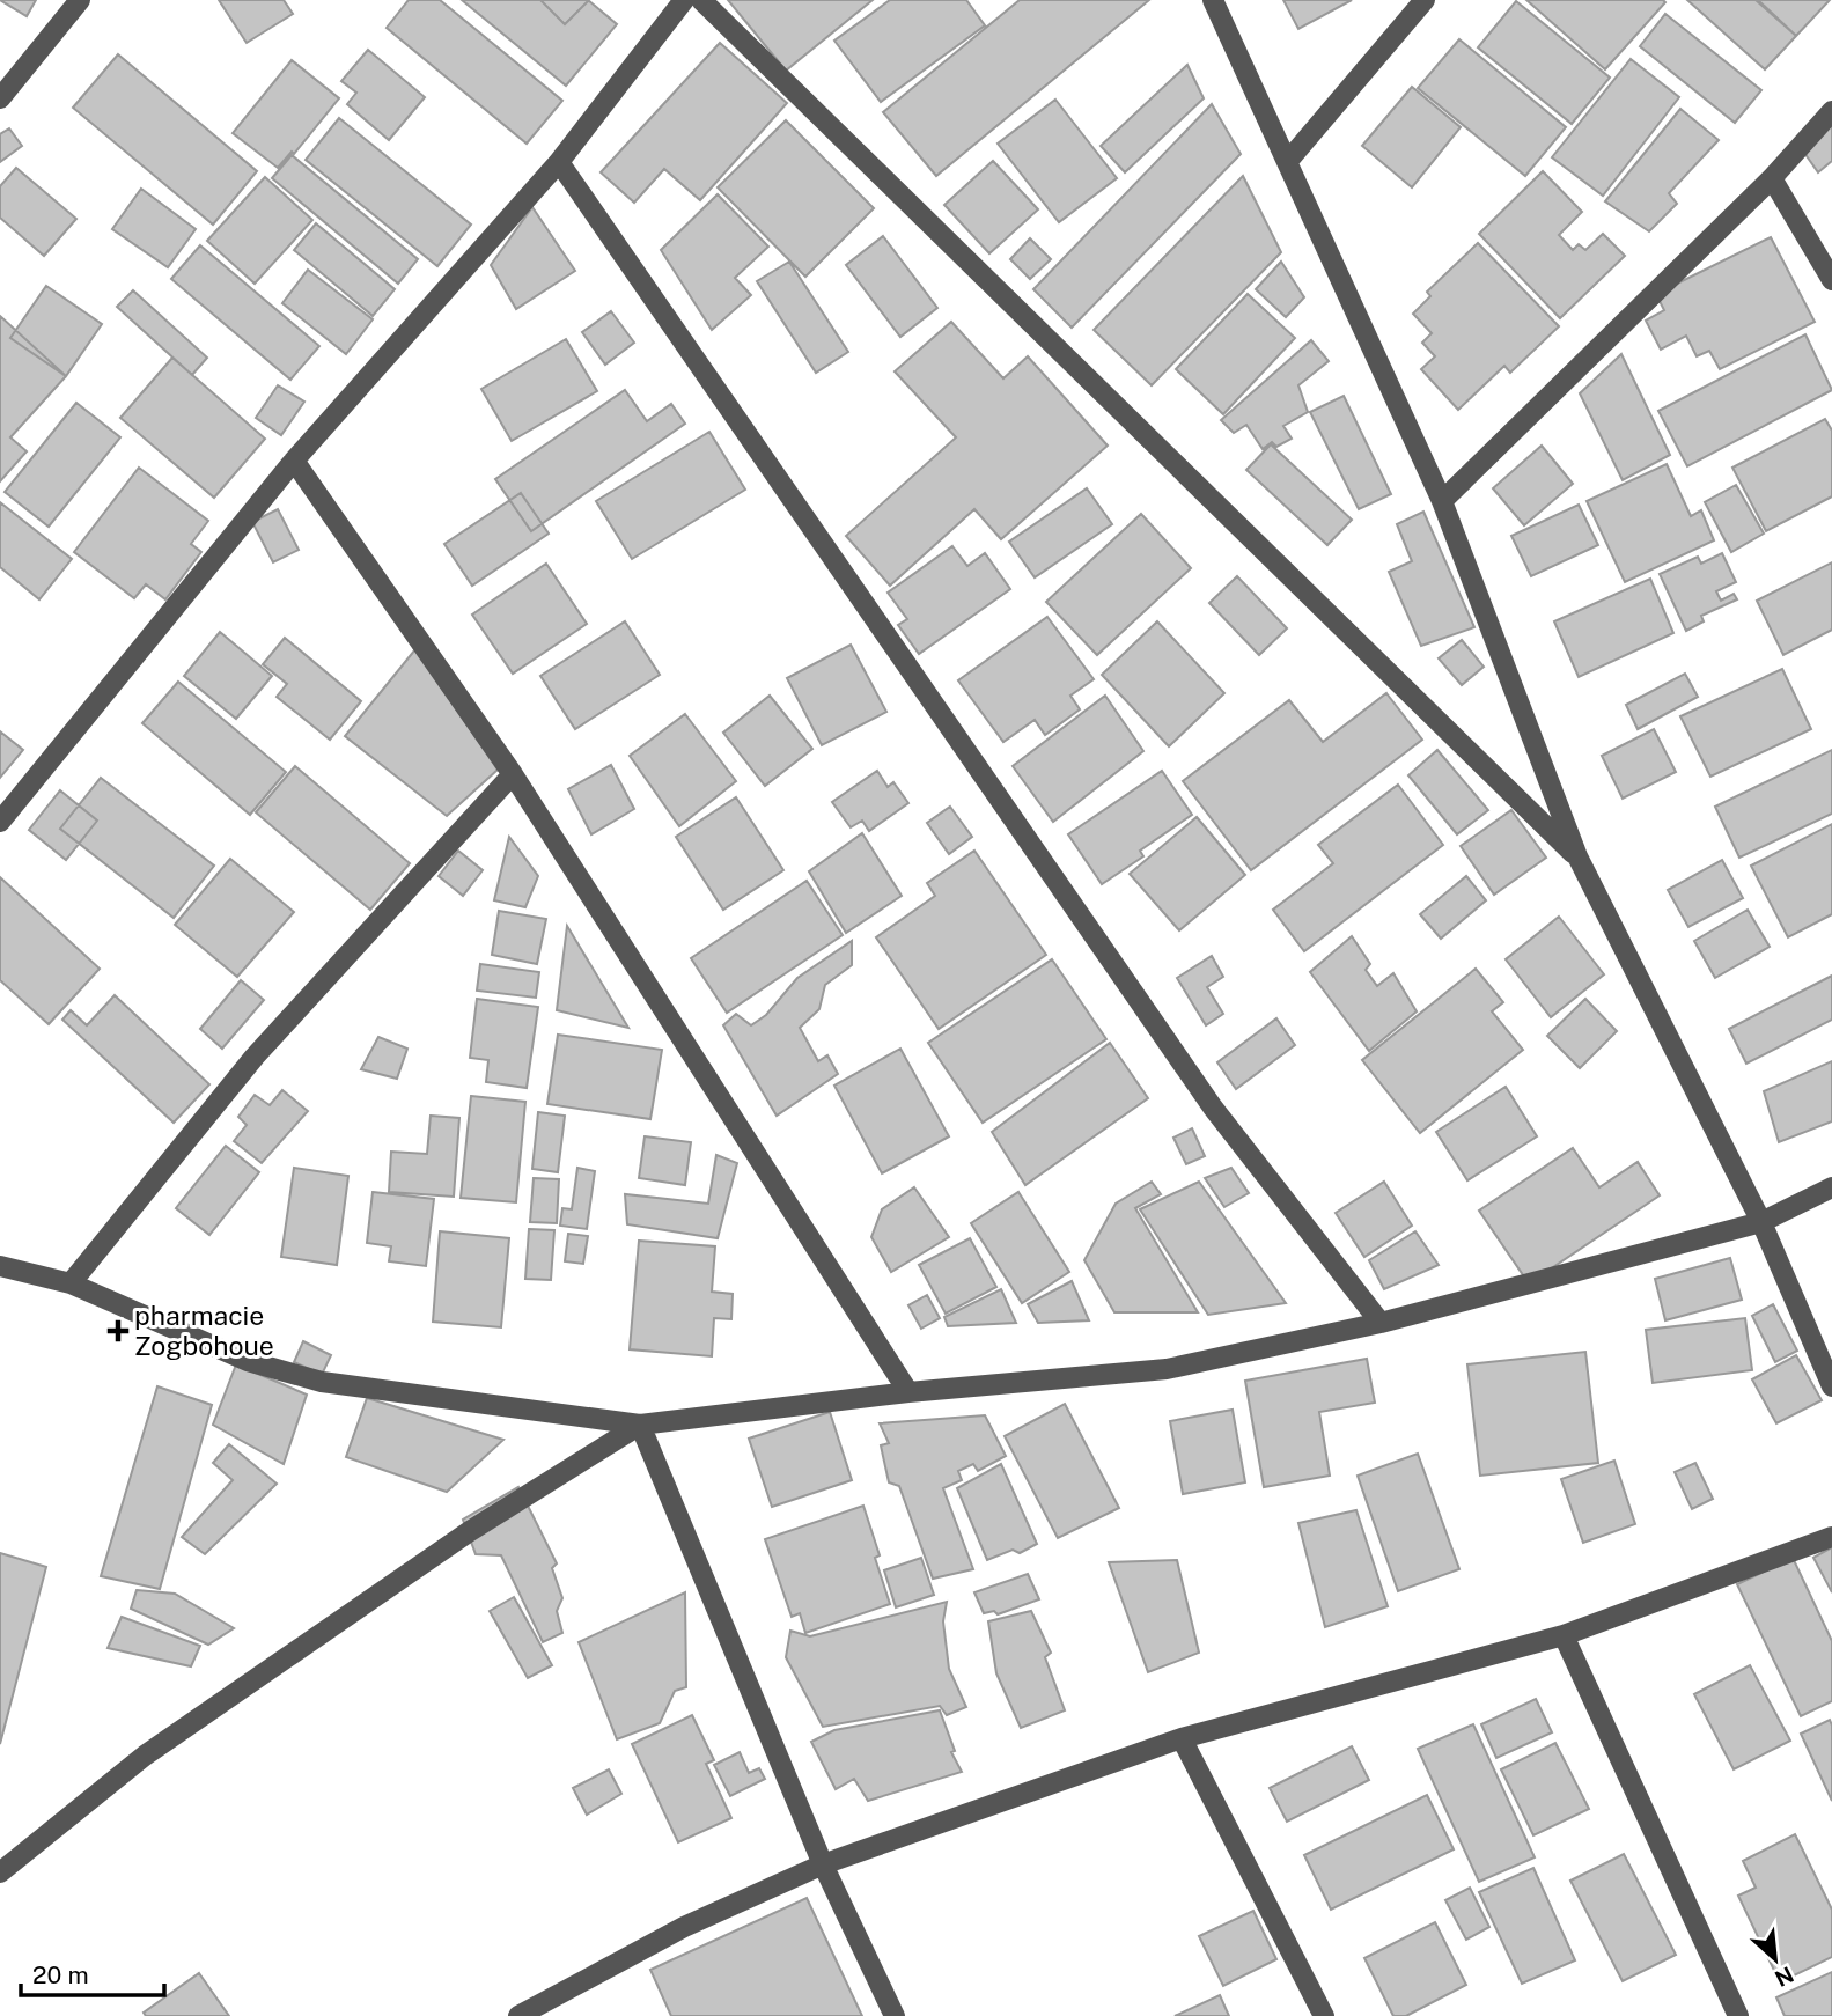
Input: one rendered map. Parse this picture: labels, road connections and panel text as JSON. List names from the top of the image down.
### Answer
{
  "places": {
    "health": ["pharmacie Zogbohoue"]
  },
  "scale_bar": "20 m",
  "north": "bottom right"
}
